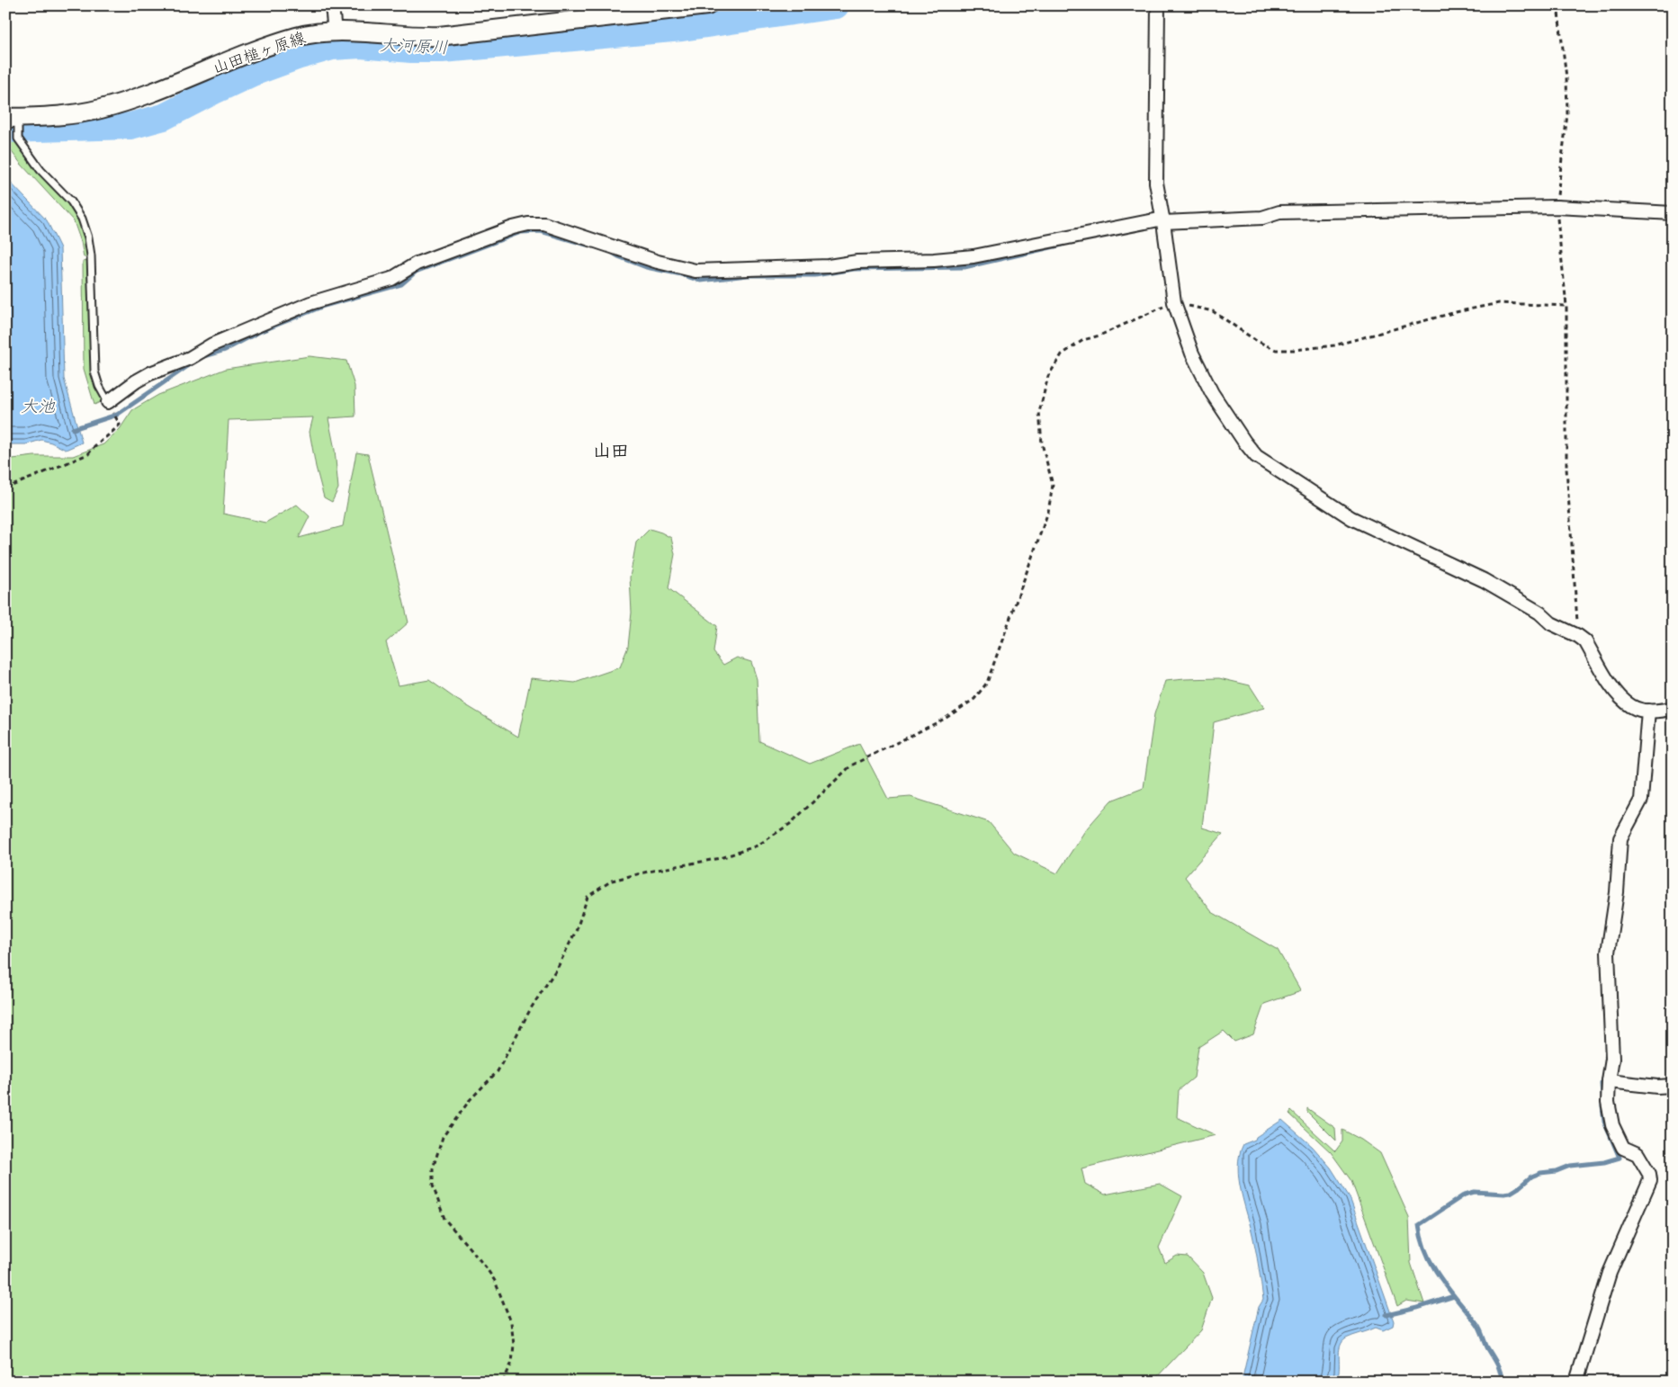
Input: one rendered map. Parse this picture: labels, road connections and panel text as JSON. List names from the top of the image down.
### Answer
{
  "streets": {
    "main road": ["山田槌ヶ原線"]
  },
  "districts": ["山田"],
  "water": ["大河原川", "大池"]
}
